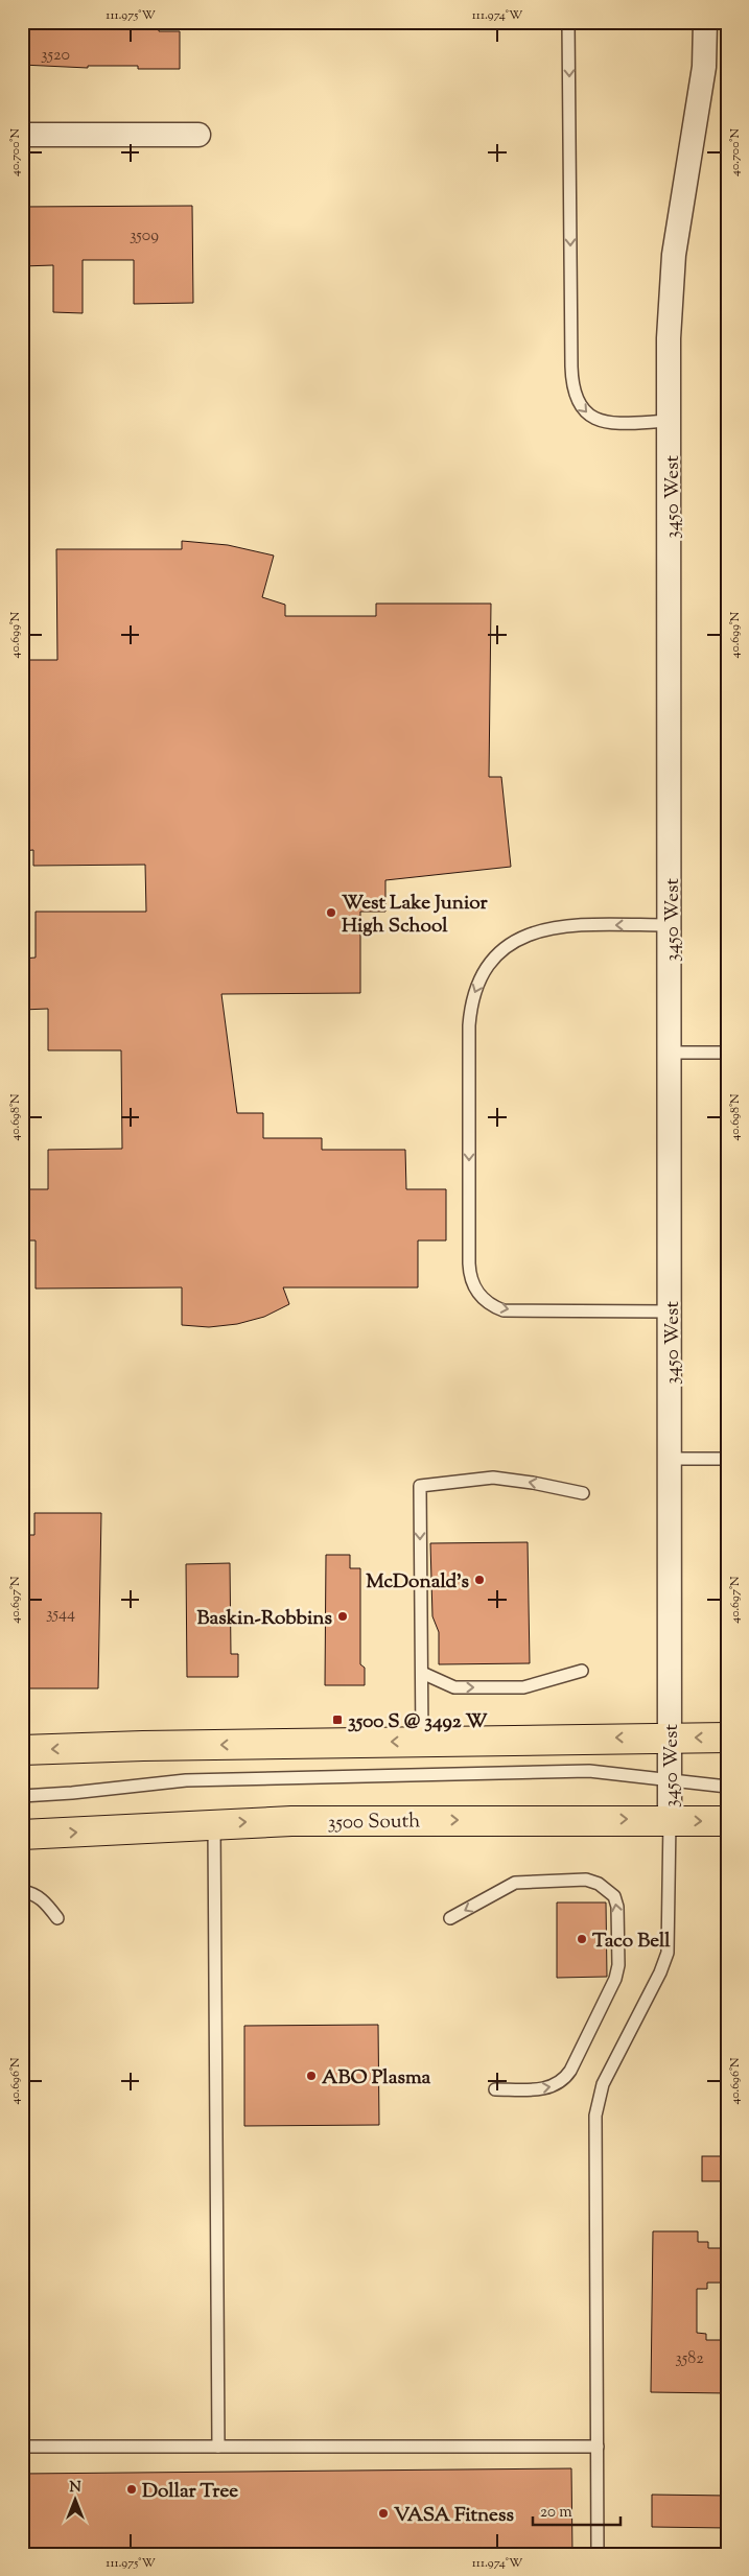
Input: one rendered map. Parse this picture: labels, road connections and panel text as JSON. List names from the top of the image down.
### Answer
{
  "streets": {
    "main road": ["3500 South"],
    "street": ["3450 West"]
  },
  "crossings": [
    ["3450 West", "3500 South"]
  ],
  "places": {
    "other": [
      "West Lake Junior High School",
      "McDonald's",
      "Baskin-Robbins",
      "Taco Bell",
      "ABO Plasma",
      "Dollar Tree",
      "VASA Fitness"
    ],
    "transit": ["3500 S @ 3492 W"]
  },
  "house_numbers": [
    "3520",
    "3509",
    "3544",
    "3582"
  ],
  "scale_bar": "20 m",
  "north": "top",
  "coordinates": [
    "111.975°W",
    "111.974°W",
    "40.700°N",
    "40.699°N",
    "40.698°N",
    "40.697°N",
    "40.696°N"
  ]
}
